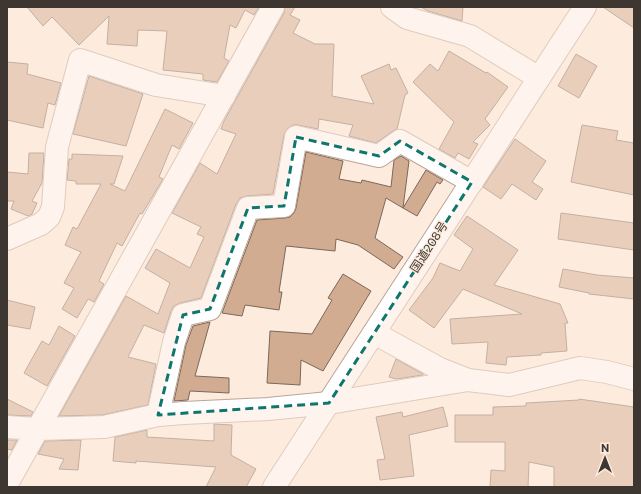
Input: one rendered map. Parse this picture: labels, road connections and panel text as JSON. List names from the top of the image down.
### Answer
{
  "streets": {
    "main road": ["国道208号"]
  },
  "north": "top"
}
